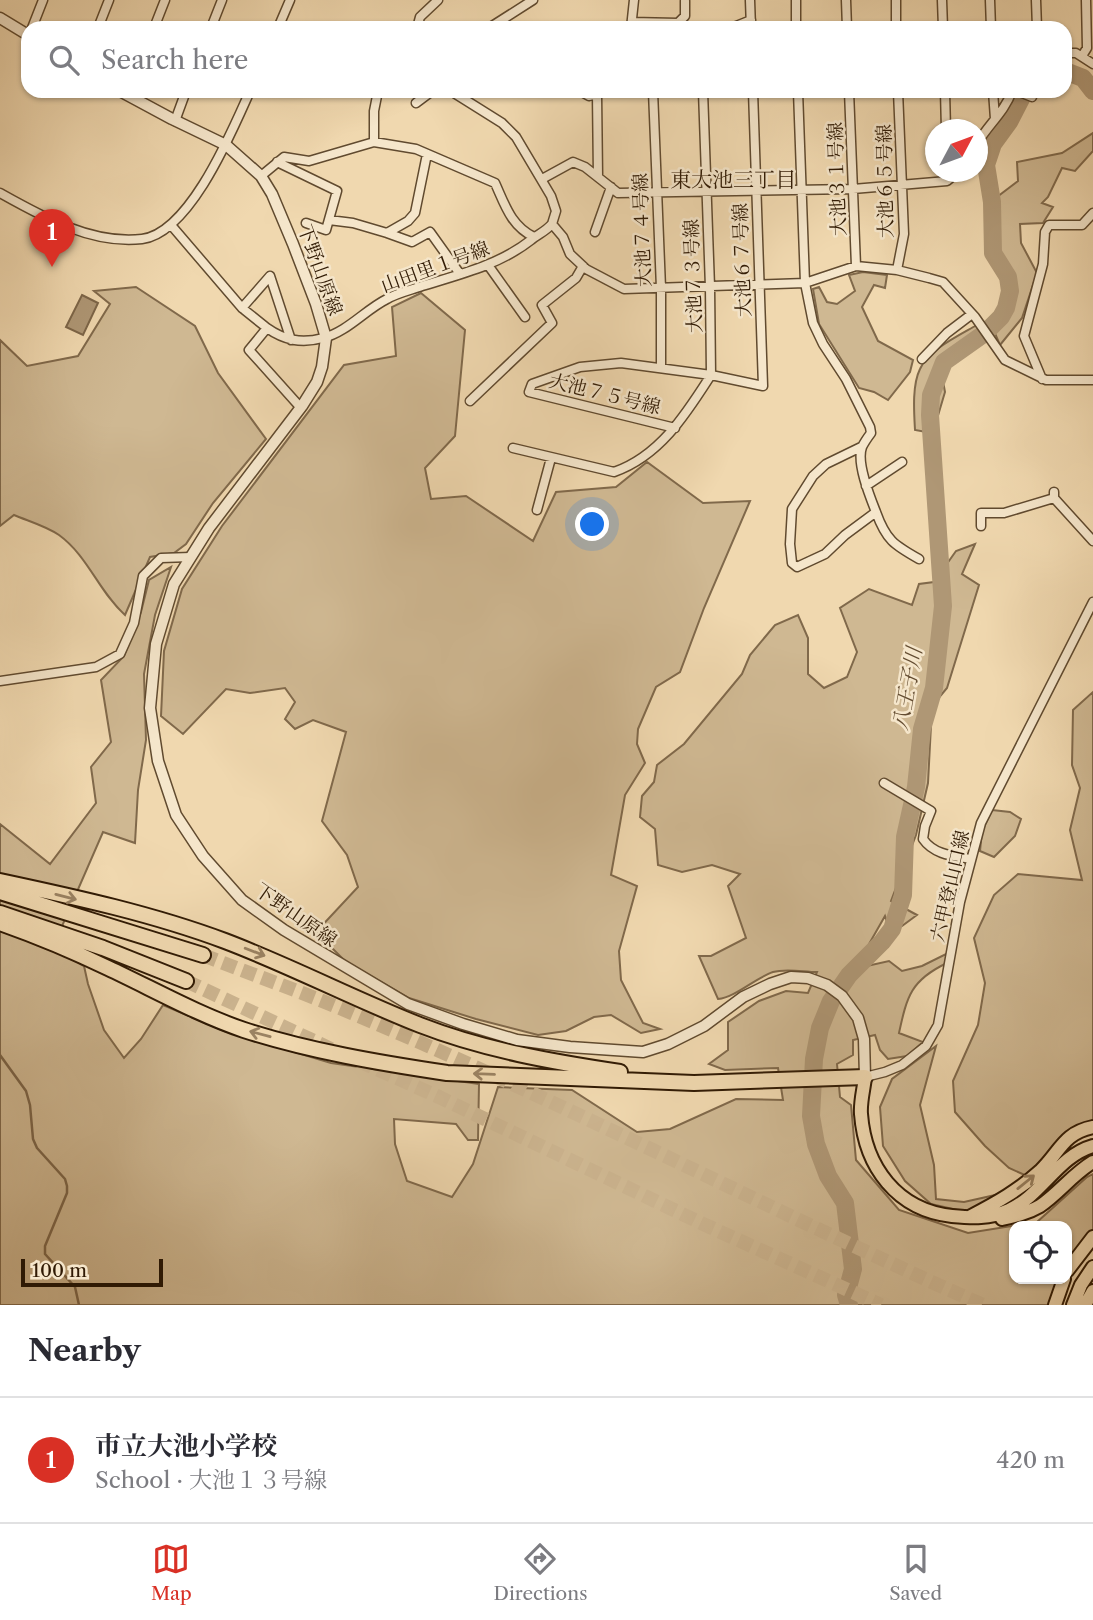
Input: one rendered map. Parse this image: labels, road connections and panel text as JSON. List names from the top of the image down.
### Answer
{
  "streets": {
    "street": [
      "大池３１号線",
      "大池６５号線",
      "大池７４号線",
      "大池６７号線",
      "山田里１号線",
      "下野山原線",
      "大池７３号線",
      "大池７５号線",
      "六甲登山口線"
    ]
  },
  "crossings": [
    ["大池７４号線", "大池７５号線"],
    ["大池６７号線", "大池７５号線"],
    ["山田里１号線", "下野山原線"],
    ["下野山原線", "六甲登山口線"],
    ["大池７３号線", "大池７５号線"]
  ],
  "districts": ["東大池三丁目"],
  "water": ["八王子川"],
  "scale_bar": "100 m",
  "north": "top right",
  "page": {
    "search": "Search here",
    "pins": "1",
    "scale": "100 m",
    "heading": "Nearby",
    "list": [
      {
        "mark": "1",
        "name": "市立大池小学校",
        "note": "School · 大池１３号線",
        "value": "420 m"
      }
    ],
    "nav": ["Map", "Directions", "Saved"]
  }
}
